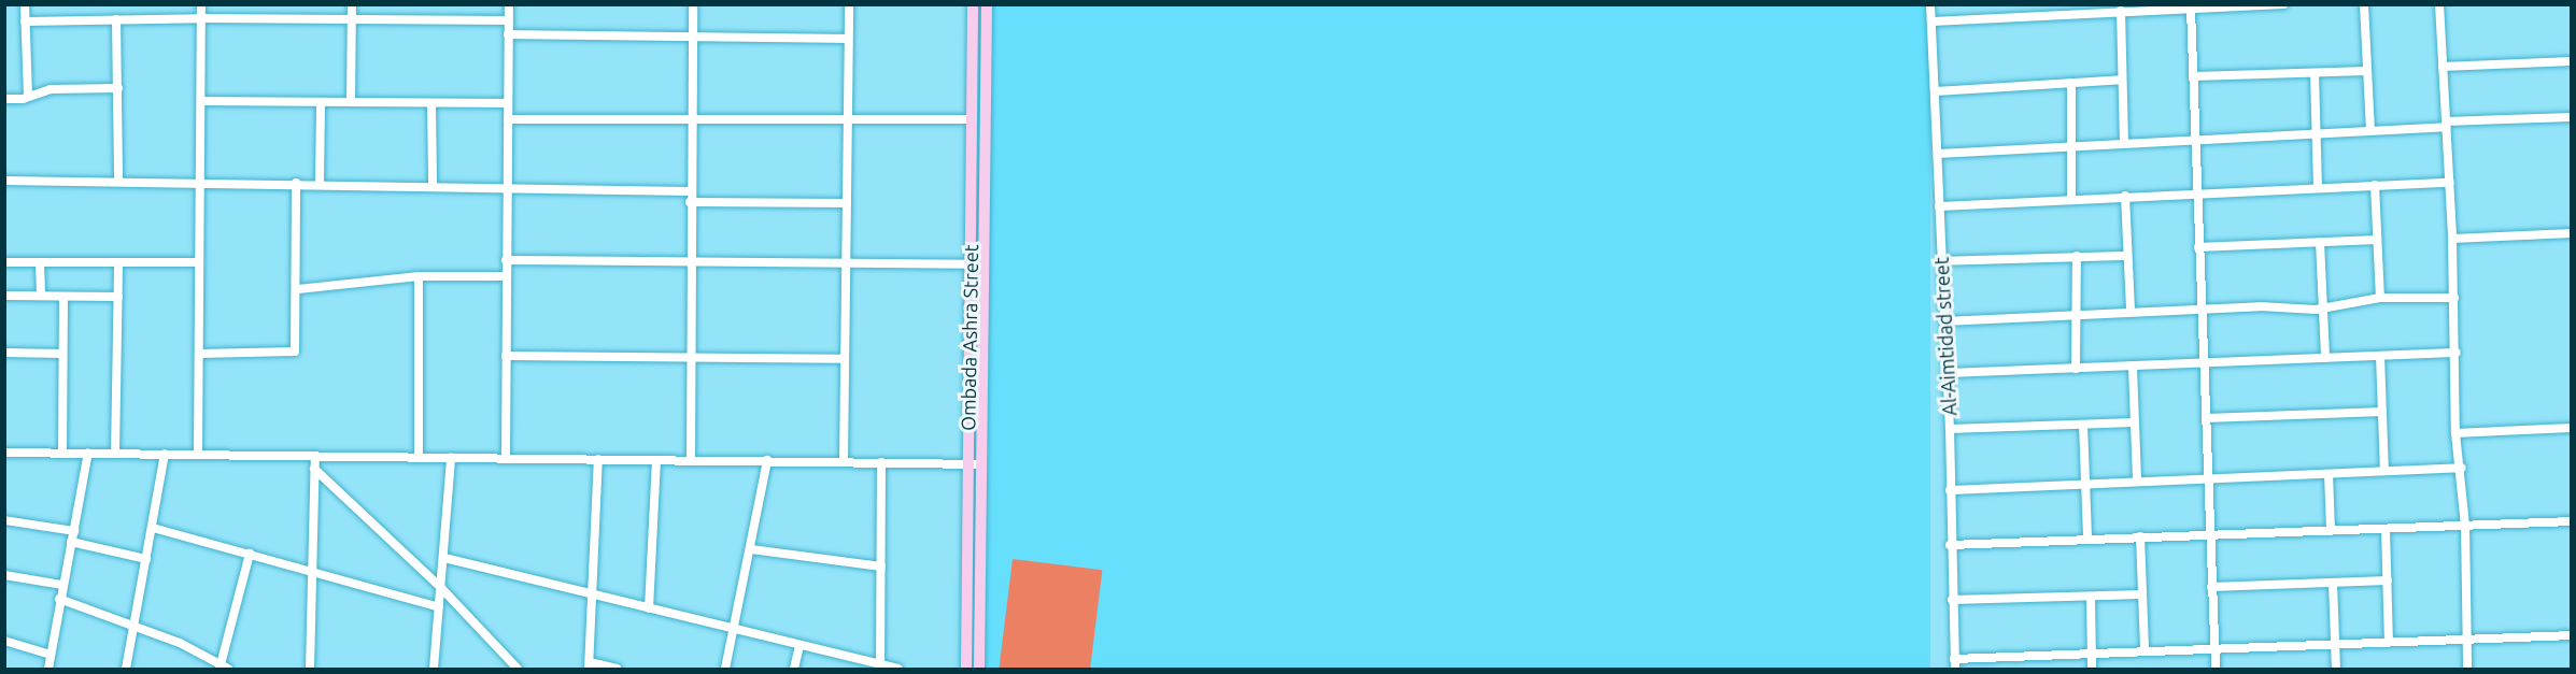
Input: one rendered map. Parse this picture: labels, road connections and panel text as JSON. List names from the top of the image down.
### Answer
{
  "streets": {
    "main road": ["Ombada Ashra Street"],
    "street": ["Al-Aimtidad street"]
  }
}
